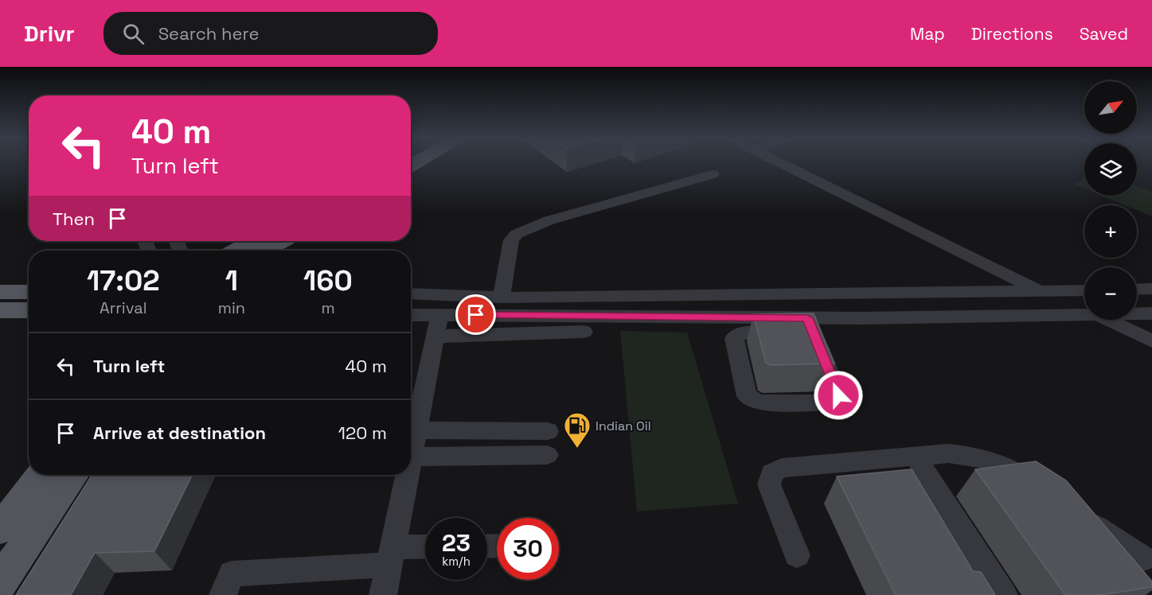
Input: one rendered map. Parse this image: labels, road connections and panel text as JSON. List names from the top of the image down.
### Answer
{
  "places": {
    "fuel station": ["Indian Oil"]
  },
  "north": "top right",
  "page": {
    "header": "Drivr",
    "search": "Search here",
    "nav": ["Map", "Directions", "Saved"],
    "map_buttons": ["+", "−"],
    "turn": ["40 m", "Turn left"],
    "then": "Then",
    "eta": [
      "17:02",
      "Arrival",
      "1",
      "min",
      "160",
      "m"
    ],
    "list": [
      {
        "name": "Turn left",
        "value": "40 m"
      },
      {
        "name": "Arrive at destination",
        "value": "120 m"
      }
    ],
    "speed": "23 km/h",
    "limit": "30"
  }
}
